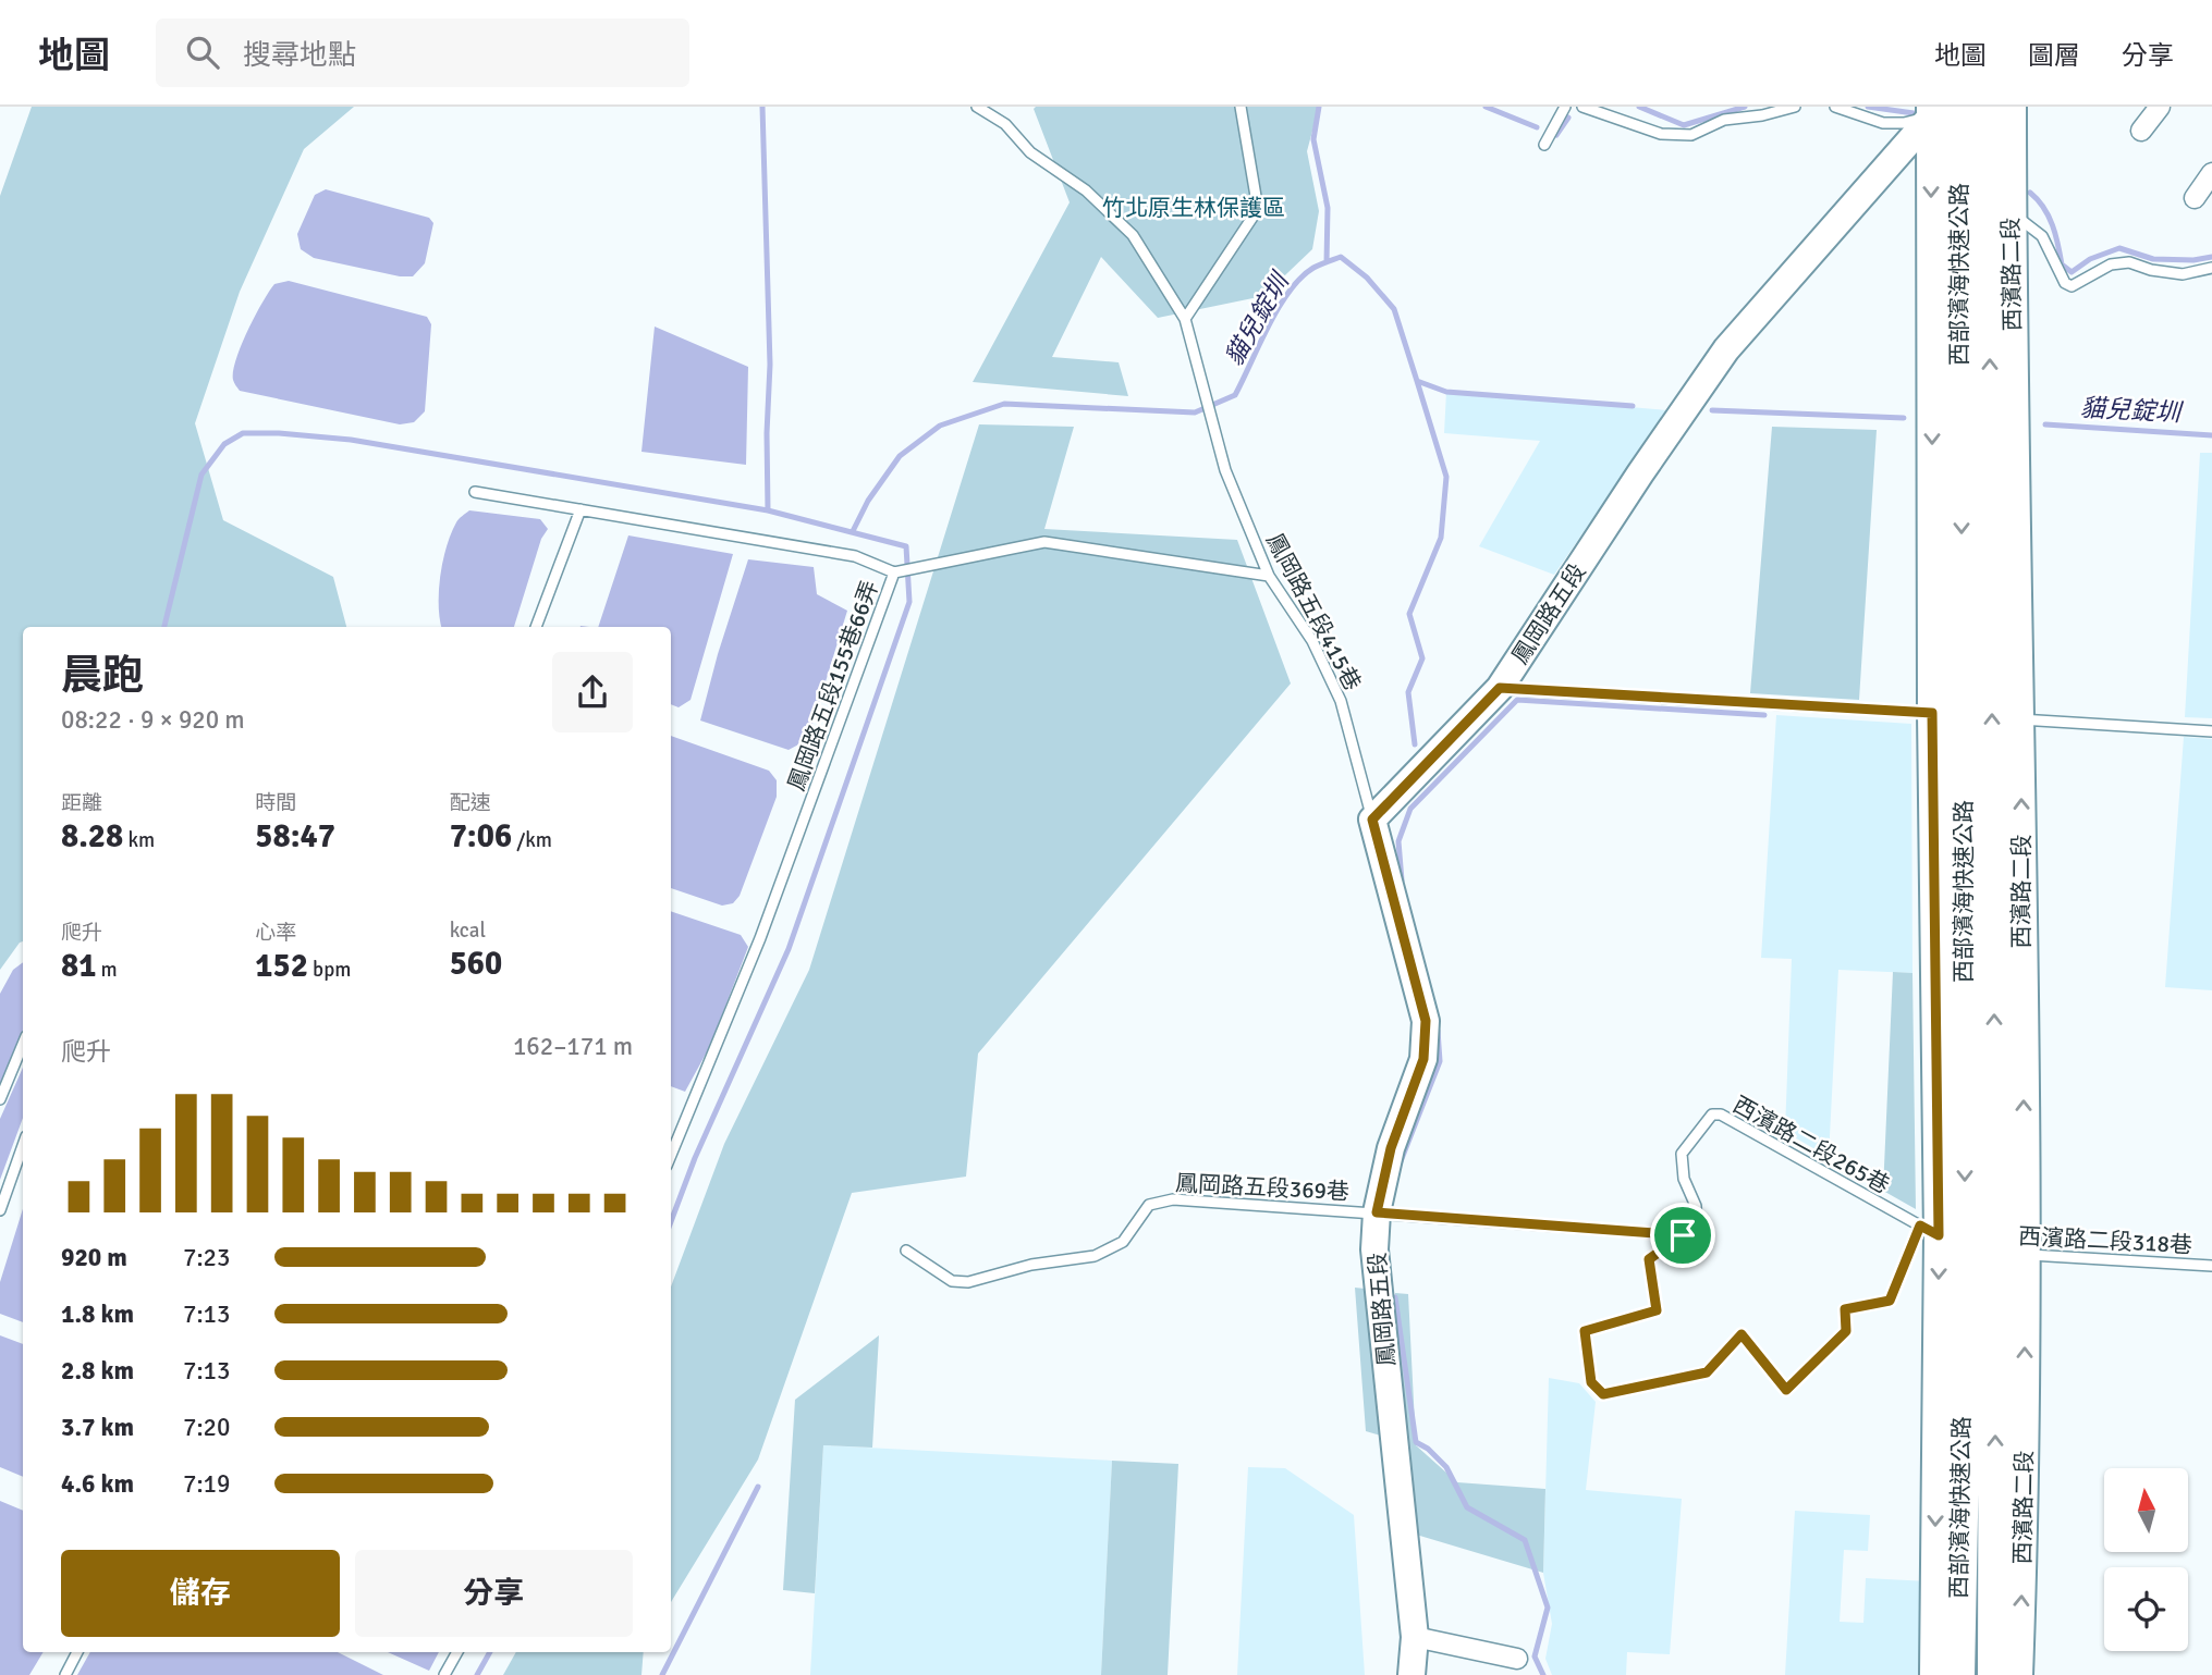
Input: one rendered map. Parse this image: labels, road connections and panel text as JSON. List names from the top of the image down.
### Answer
{
  "streets": {
    "highway": ["西部濱海快速公路"],
    "main road": ["西濱路二段"],
    "street": ["鳳岡路五段"],
    "lane": [
      "鳳岡路五段415巷",
      "鳳岡路五段155巷66弄",
      "西濱路二段265巷",
      "鳳岡路五段369巷",
      "西濱路二段318巷"
    ]
  },
  "crossings": [
    ["西部濱海快速公路", "西濱路二段"],
    ["西部濱海快速公路", "鳳岡路五段"],
    ["西部濱海快速公路", "西濱路二段265巷"],
    ["西部濱海快速公路", "西濱路二段318巷"],
    ["西濱路二段", "鳳岡路五段"],
    ["西濱路二段", "西濱路二段265巷"],
    ["西濱路二段", "西濱路二段318巷"],
    ["鳳岡路五段415巷", "鳳岡路五段"],
    ["鳳岡路五段415巷", "鳳岡路五段155巷66弄"],
    ["鳳岡路五段", "鳳岡路五段369巷"],
    ["西濱路二段265巷", "西濱路二段318巷"]
  ],
  "water": ["貓兒錠圳"],
  "parks": ["竹北原生林保護區"],
  "north": "top",
  "page": {
    "header": "地圖",
    "search": "搜尋地點",
    "nav": ["地圖", "圖層", "分享"],
    "heading": ["晨跑", "08:22 · 9 × 920 m"],
    "stats": [
      ["距離", "8.28 km"],
      ["時間", "58:47"],
      ["配速", "7:06 /km"],
      ["爬升", "81 m"],
      ["心率", "152 bpm"],
      ["kcal", "560"]
    ],
    "chart": ["爬升", "162–171 m"],
    "list": [
      {
        "name": "920 m",
        "note": "7:23"
      },
      {
        "name": "1.8 km",
        "note": "7:13"
      },
      {
        "name": "2.8 km",
        "note": "7:13"
      },
      {
        "name": "3.7 km",
        "note": "7:20"
      },
      {
        "name": "4.6 km",
        "note": "7:19"
      }
    ],
    "buttons": ["儲存", "分享"]
  }
}
